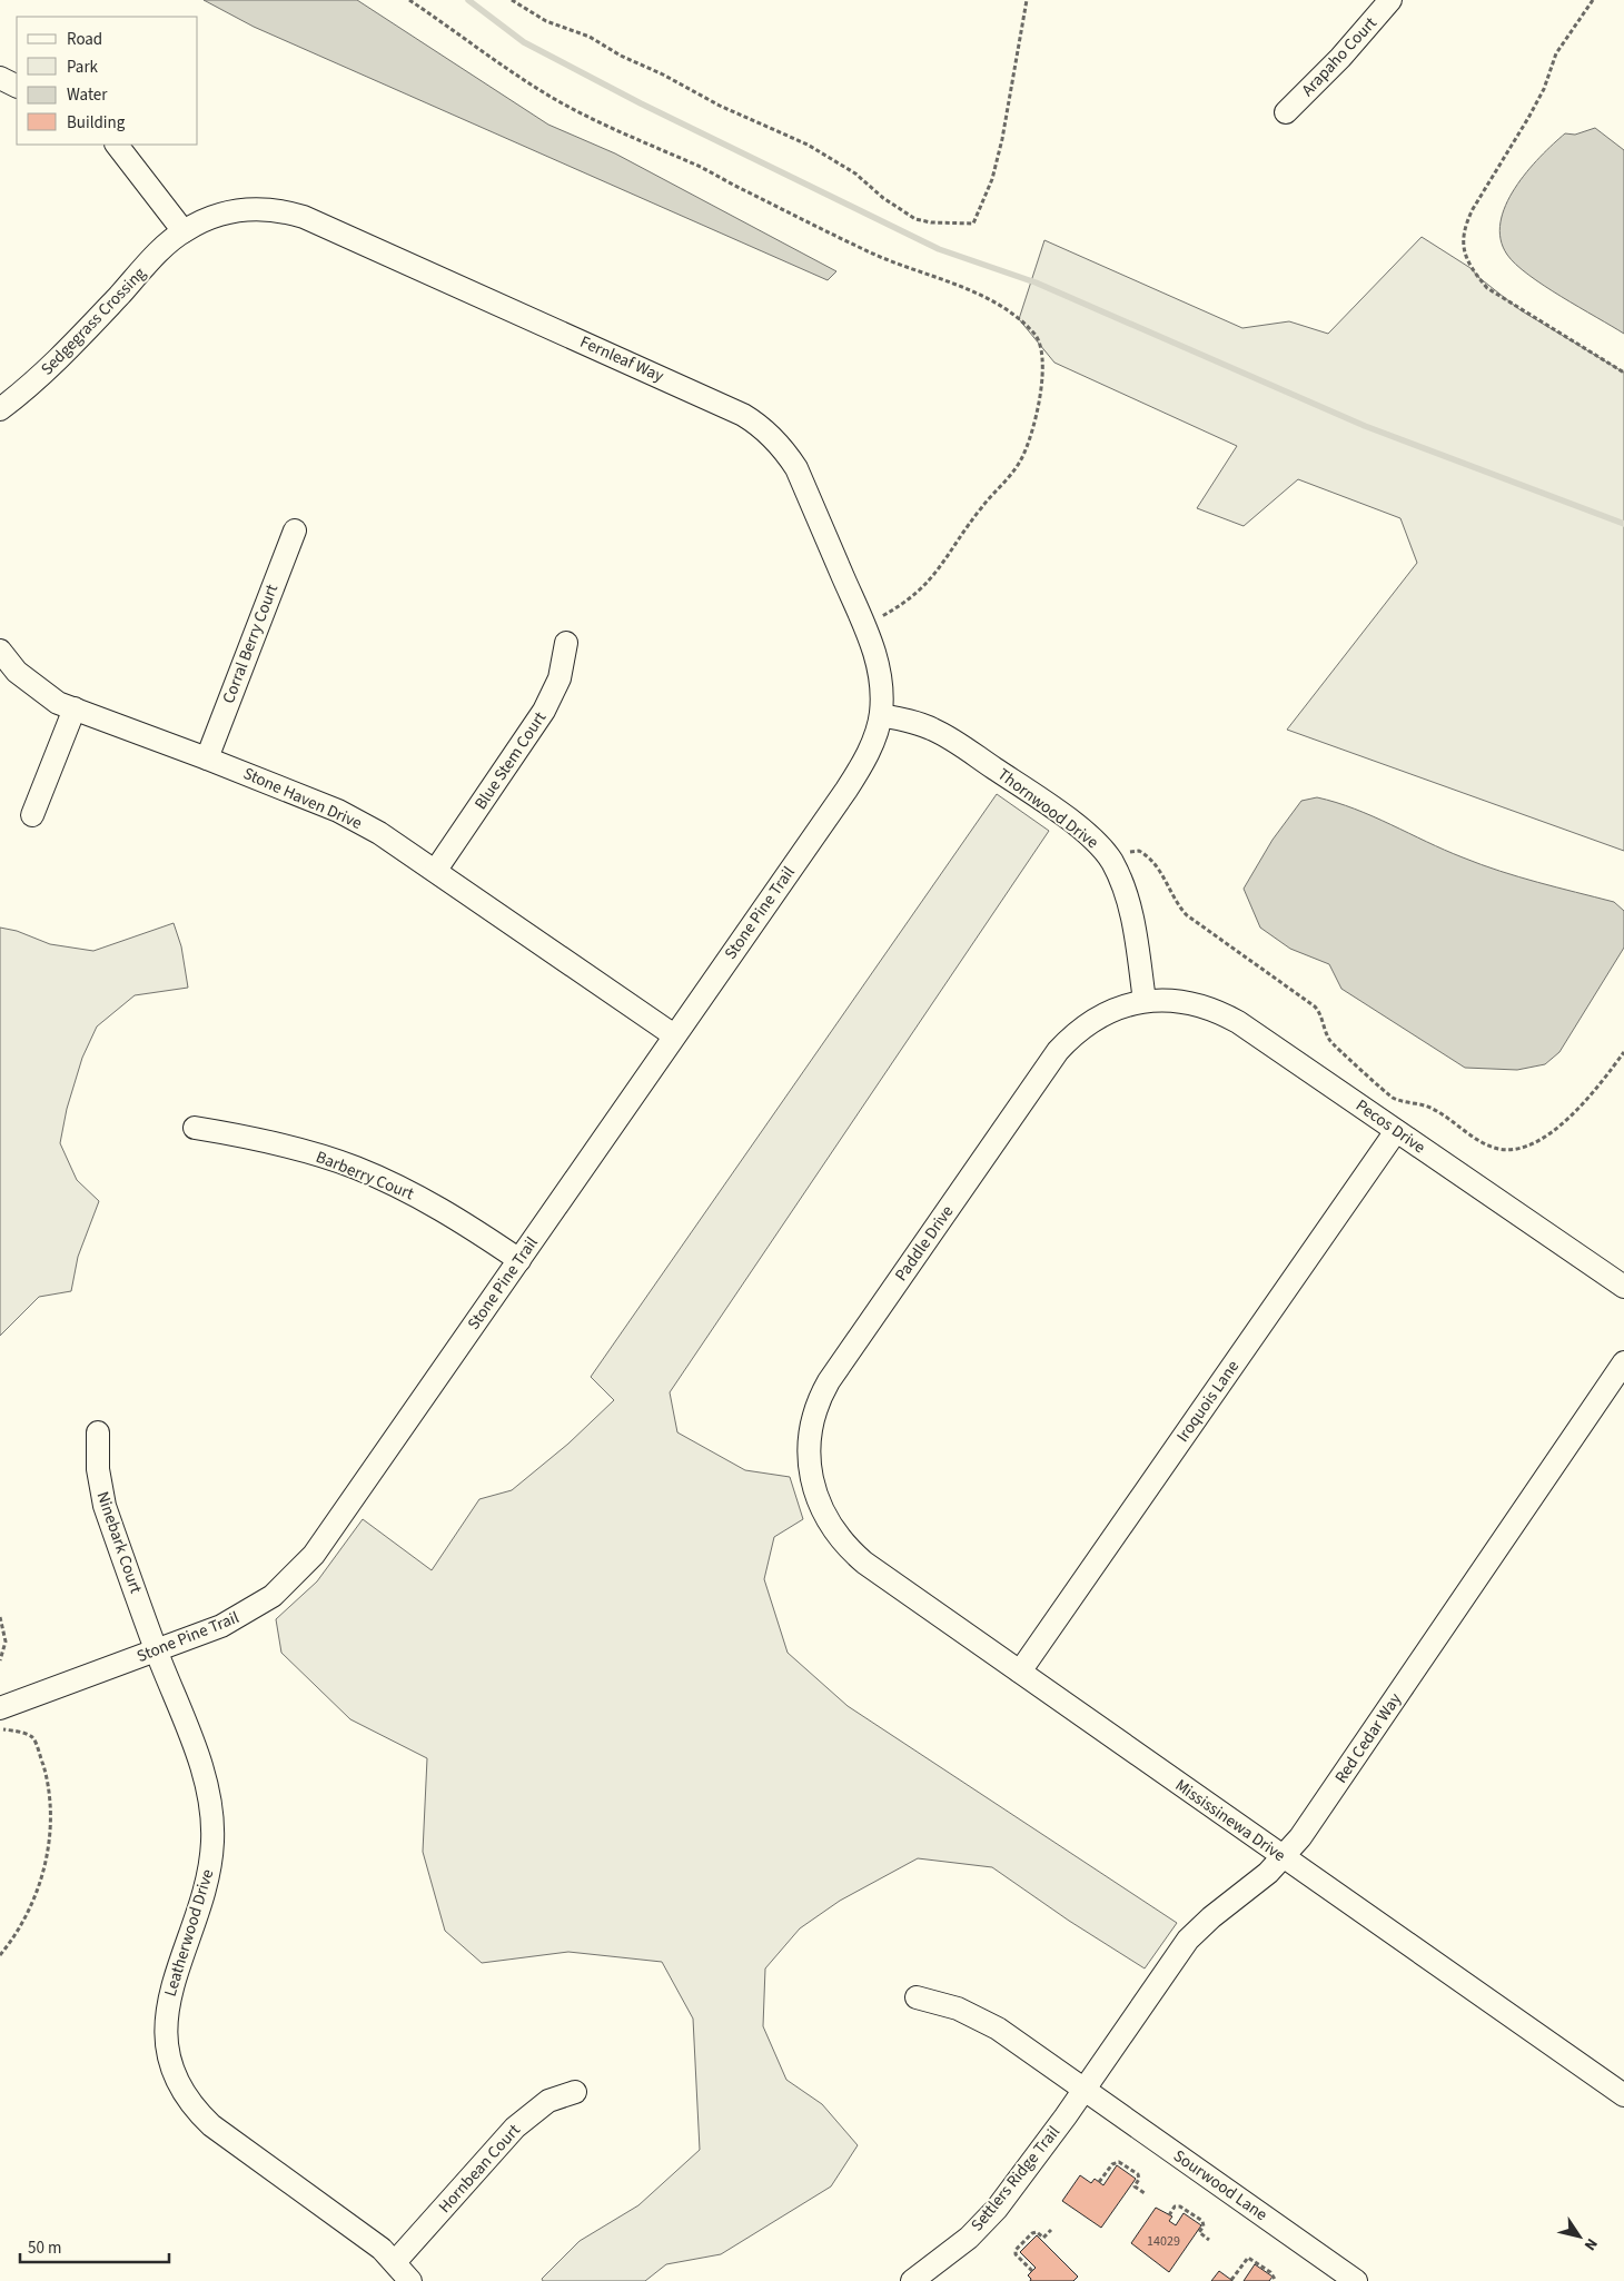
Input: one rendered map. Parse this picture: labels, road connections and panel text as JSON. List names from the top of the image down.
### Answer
{
  "streets": {
    "street": [
      "Arapaho Court",
      "Sedgegrass Crossing",
      "Fernleaf Way",
      "Corral Berry Court",
      "Blue Stem Court",
      "Stone Haven Drive",
      "Thornwood Drive",
      "Stone Pine Trail",
      "Pecos Drive",
      "Barberry Court",
      "Paddle Drive",
      "Iroquois Lane",
      "Ninebark Court",
      "Red Cedar Way",
      "Mississinewa Drive",
      "Leatherwood Drive",
      "Hornbean Court",
      "Settlers Ridge Trail",
      "Sourwood Lane"
    ]
  },
  "crossings": [
    ["Sedgegrass Crossing", "Fernleaf Way"],
    ["Fernleaf Way", "Thornwood Drive"],
    ["Fernleaf Way", "Stone Pine Trail"],
    ["Corral Berry Court", "Stone Haven Drive"],
    ["Blue Stem Court", "Stone Haven Drive"],
    ["Stone Haven Drive", "Stone Pine Trail"],
    ["Thornwood Drive", "Stone Pine Trail"],
    ["Thornwood Drive", "Pecos Drive"],
    ["Thornwood Drive", "Paddle Drive"],
    ["Stone Pine Trail", "Barberry Court"],
    ["Stone Pine Trail", "Ninebark Court"],
    ["Stone Pine Trail", "Leatherwood Drive"],
    ["Pecos Drive", "Paddle Drive"],
    ["Pecos Drive", "Iroquois Lane"],
    ["Paddle Drive", "Mississinewa Drive"],
    ["Iroquois Lane", "Mississinewa Drive"],
    ["Ninebark Court", "Leatherwood Drive"],
    ["Red Cedar Way", "Mississinewa Drive"],
    ["Red Cedar Way", "Settlers Ridge Trail"],
    ["Red Cedar Way", "Sourwood Lane"],
    ["Leatherwood Drive", "Hornbean Court"],
    ["Settlers Ridge Trail", "Sourwood Lane"]
  ],
  "house_numbers": ["14029"],
  "legend": [
    "Road",
    "Park",
    "Water",
    "Building"
  ],
  "scale_bar": "50 m",
  "north": "bottom right"
}
